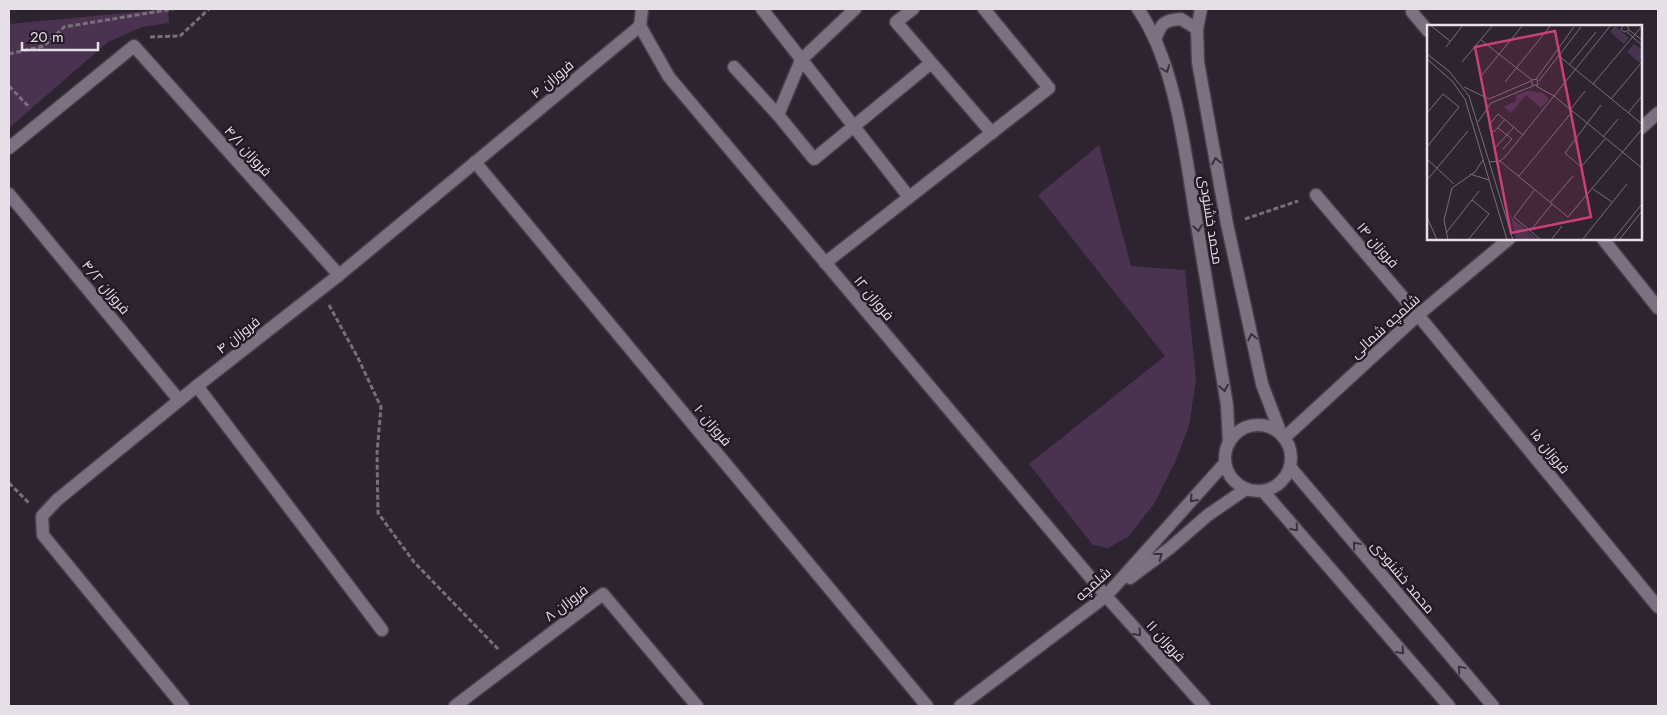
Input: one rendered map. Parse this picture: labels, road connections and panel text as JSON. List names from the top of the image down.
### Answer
{
  "streets": {
    "street": [
      "فروزان ۴",
      "فروزان ۴/۱",
      "محمد خشنودی",
      "فروزان ۱۴",
      "فروزان ۴/۲",
      "فروزان ۱۲",
      "شلمچه شمالی",
      "فروزان ۱۰",
      "فروزان ۱۵",
      "شلمچه",
      "فروزان ۸",
      "فروزان ۱۱"
    ]
  },
  "crossings": [
    ["فروزان ۴", "فروزان ۴/۱"],
    ["فروزان ۴", "فروزان ۴/۲"],
    ["فروزان ۴", "فروزان ۱۲"],
    ["فروزان ۴", "فروزان ۱۰"],
    ["محمد خشنودی", "شلمچه شمالی"],
    ["محمد خشنودی", "شلمچه"],
    ["فروزان ۱۴", "شلمچه شمالی"],
    ["فروزان ۱۴", "فروزان ۱۵"],
    ["فروزان ۱۲", "شلمچه"],
    ["فروزان ۱۲", "فروزان ۱۱"],
    ["شلمچه شمالی", "فروزان ۱۵"],
    ["شلمچه شمالی", "شلمچه"],
    ["شلمچه", "فروزان ۱۱"]
  ],
  "one_way": ["فروزان ۱۱"],
  "scale_bar": "20 m"
}
